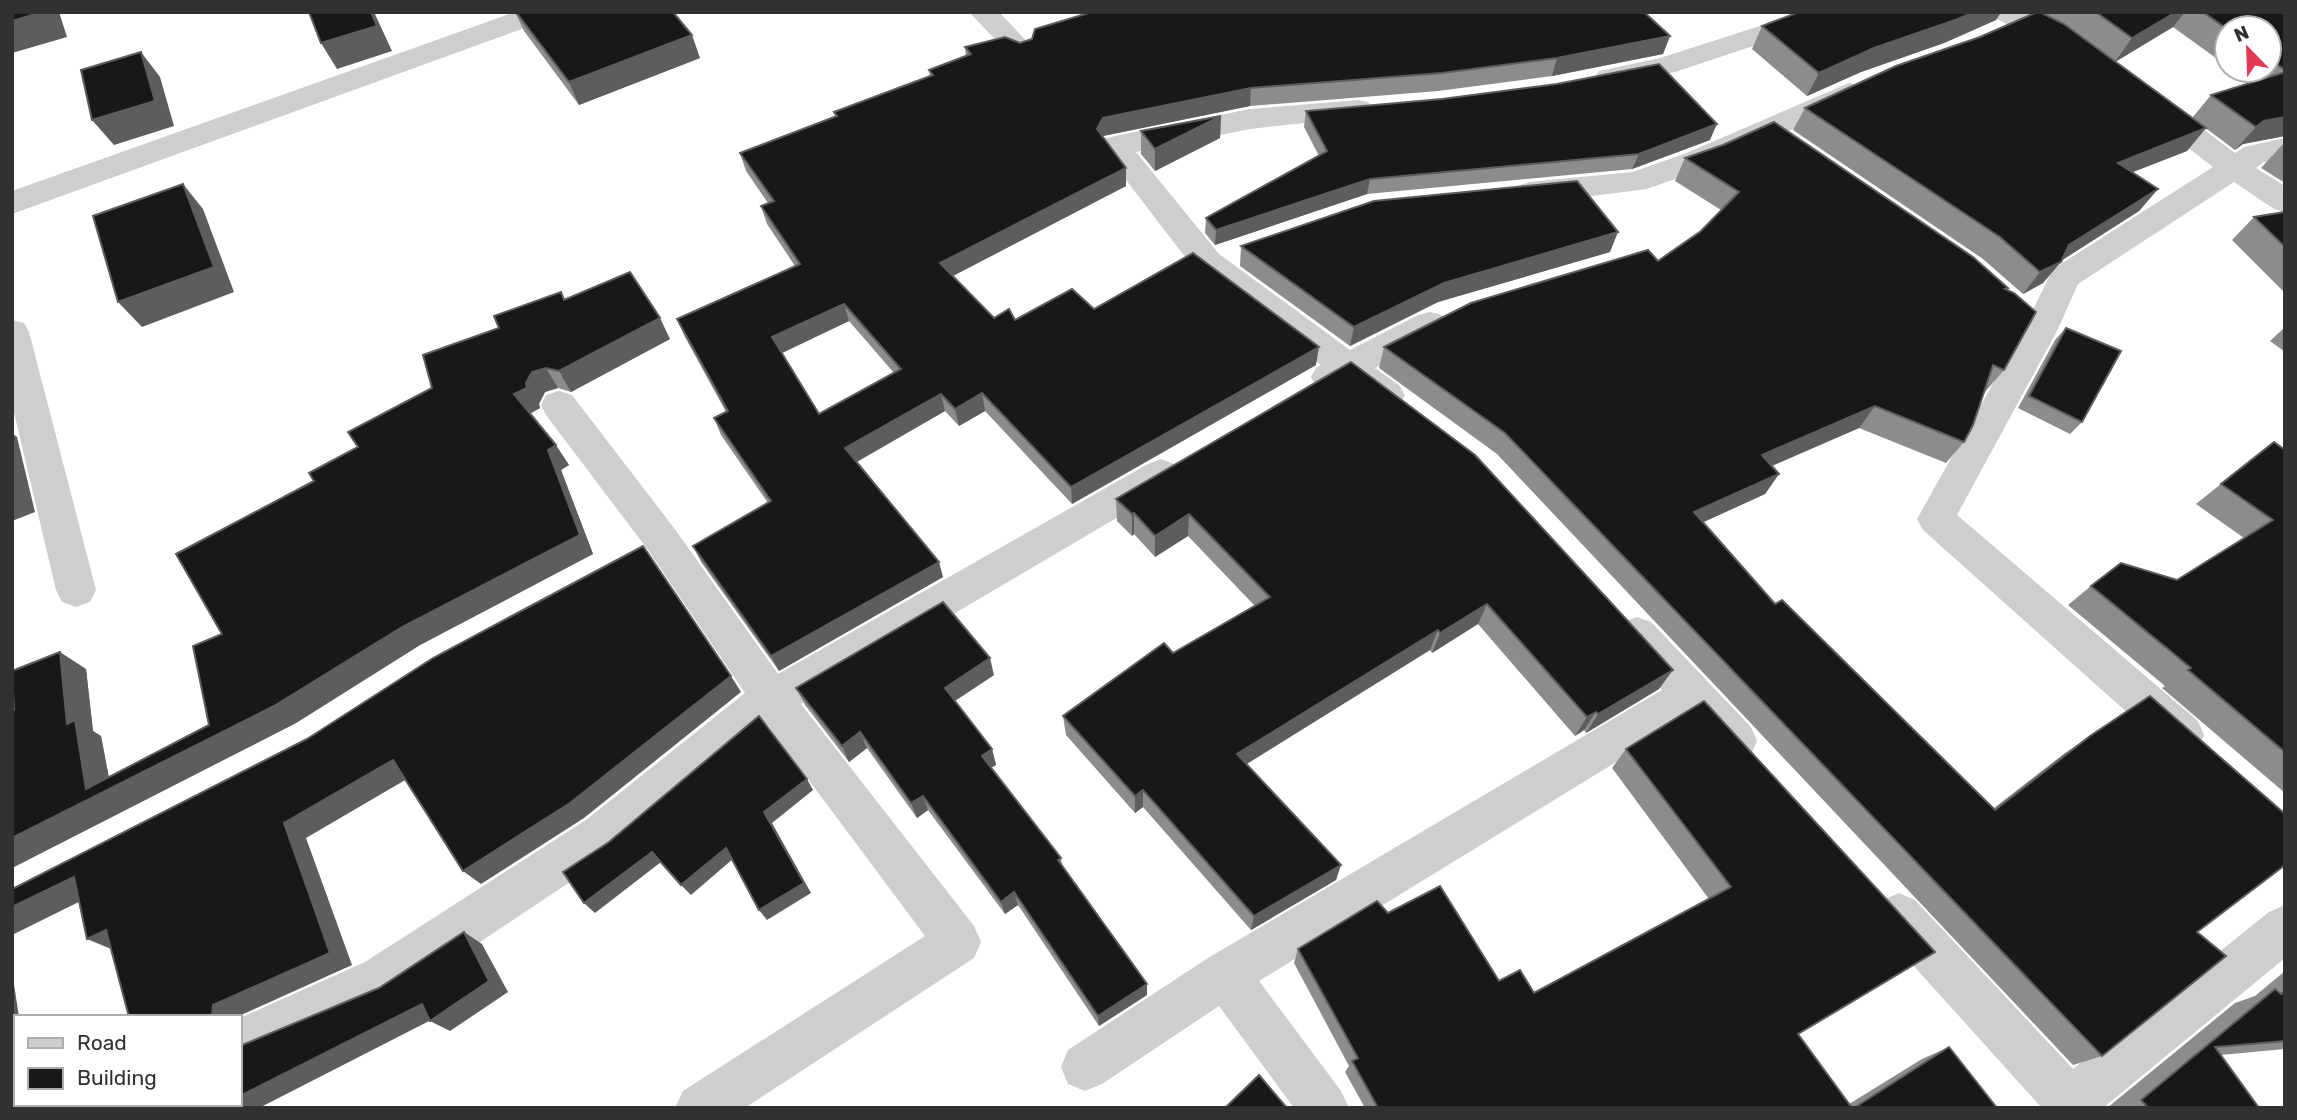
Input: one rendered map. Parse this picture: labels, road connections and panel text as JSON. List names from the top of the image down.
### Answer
{
  "legend": ["Road", "Building"],
  "north": "top left"
}
